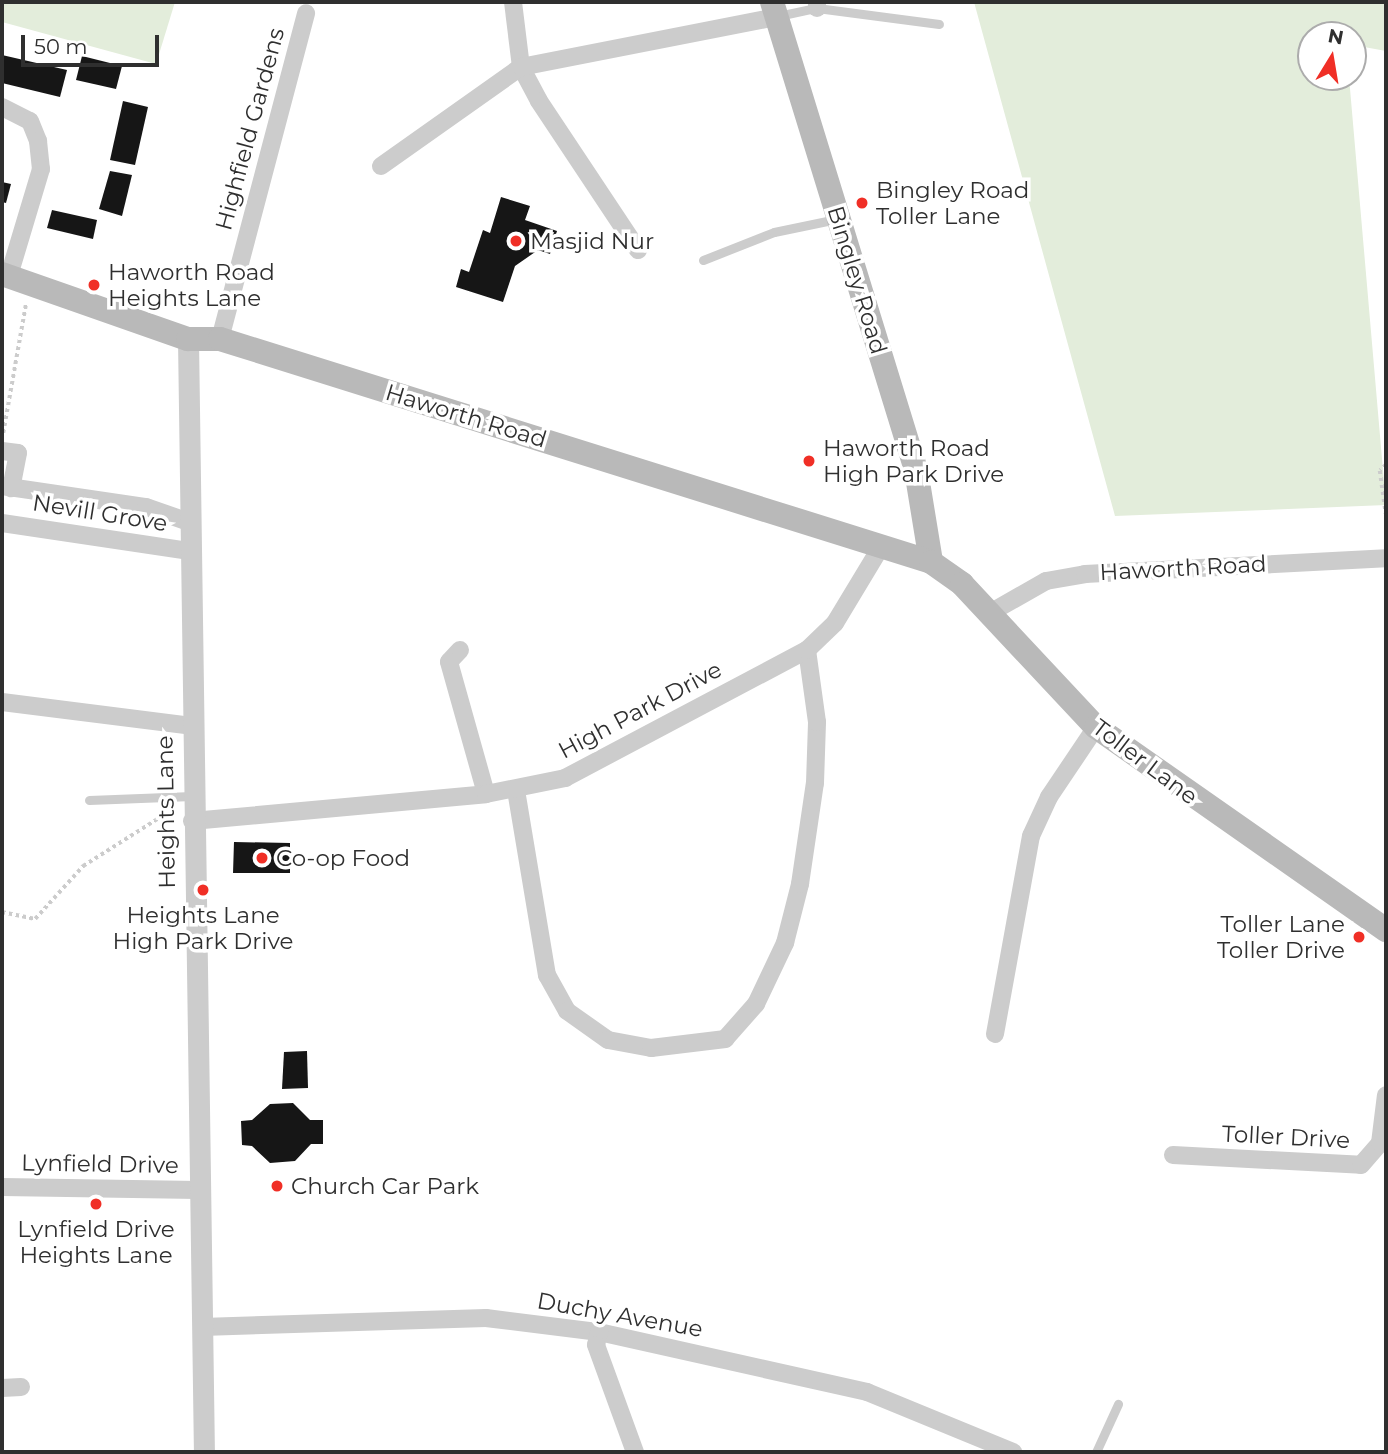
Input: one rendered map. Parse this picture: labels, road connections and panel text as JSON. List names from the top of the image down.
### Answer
{
  "streets": {
    "main road": ["Bingley Road", "Haworth Road", "Toller Lane"],
    "street": [
      "Highfield Gardens",
      "Nevill Grove",
      "High Park Drive",
      "Heights Lane",
      "Toller Drive",
      "Lynfield Drive",
      "Duchy Avenue"
    ]
  },
  "crossings": [
    ["Highfield Gardens", "Haworth Road"],
    ["Bingley Road", "Haworth Road"],
    ["Bingley Road", "Toller Lane"],
    ["Haworth Road", "High Park Drive"],
    ["Haworth Road", "Toller Lane"],
    ["Haworth Road", "Heights Lane"],
    ["Nevill Grove", "Heights Lane"],
    ["High Park Drive", "Heights Lane"],
    ["Heights Lane", "Lynfield Drive"],
    ["Heights Lane", "Duchy Avenue"]
  ],
  "places": [
    "Bingley Road Toller Lane",
    "Masjid Nur",
    "Haworth Road Heights Lane",
    "Haworth Road High Park Drive",
    "Co-op Food",
    "Heights Lane High Park Drive",
    "Toller Lane Toller Drive",
    "Church Car Park",
    "Lynfield Drive Heights Lane"
  ],
  "scale_bar": "50 m",
  "north": "top"
}
